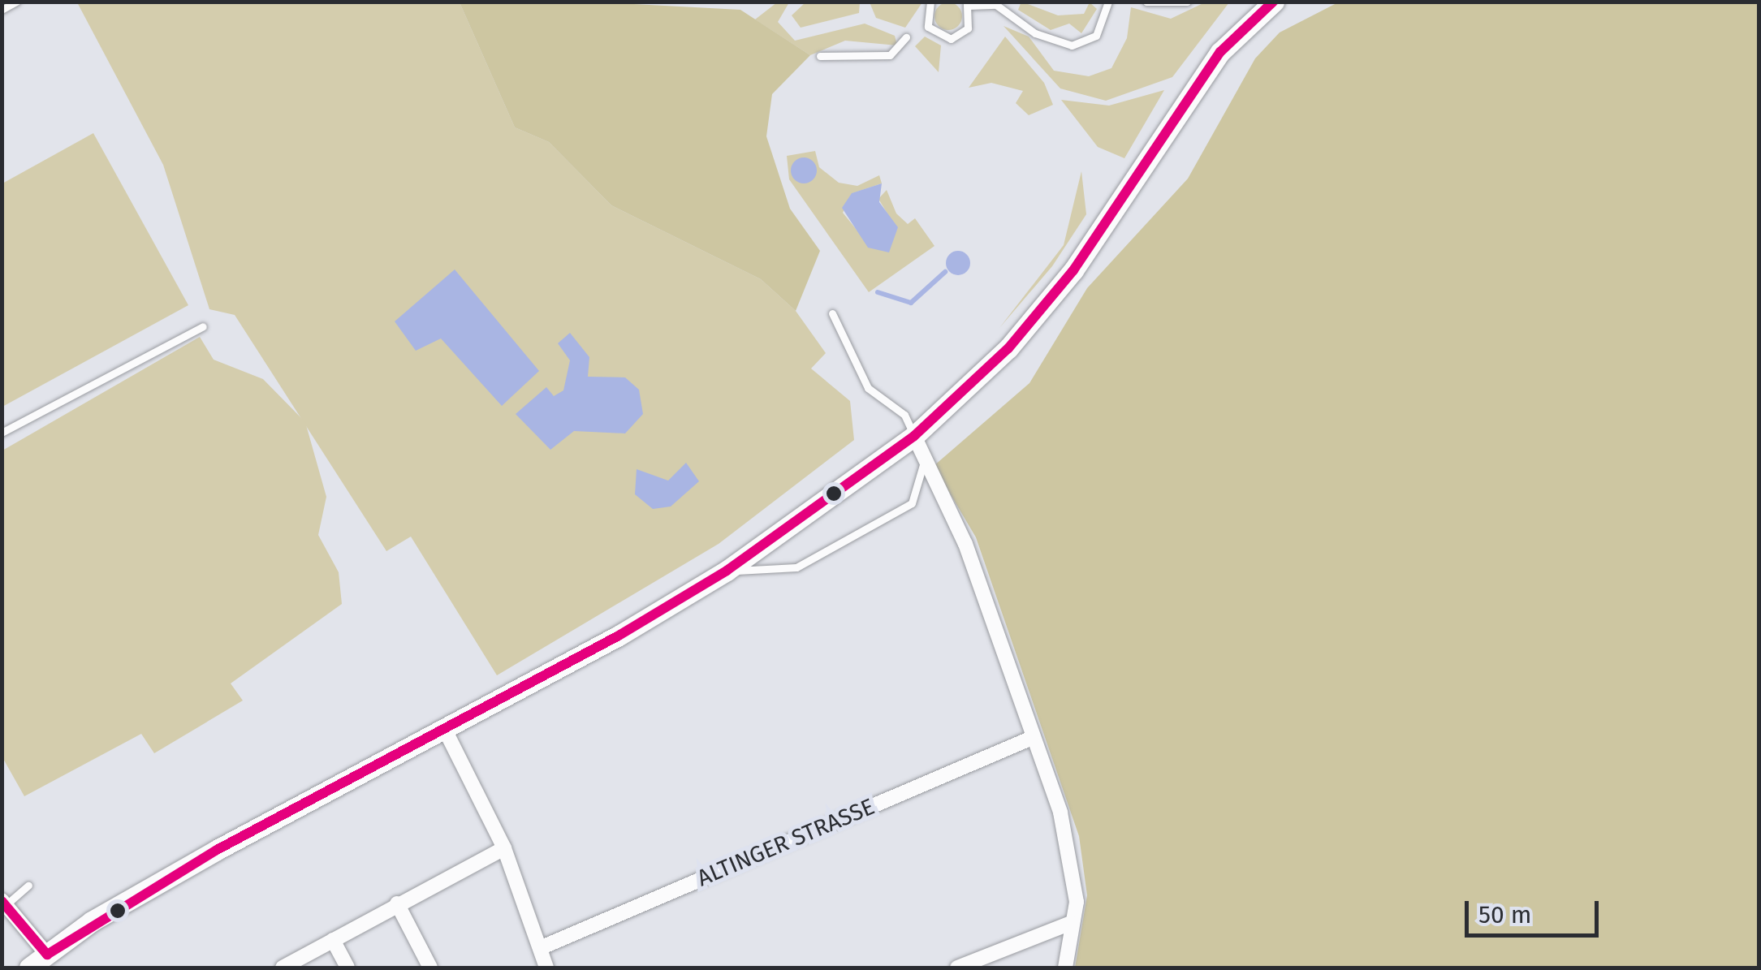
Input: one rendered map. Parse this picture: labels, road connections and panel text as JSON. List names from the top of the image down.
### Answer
{
  "streets": {
    "street": ["ALTINGER STRASSE"]
  },
  "scale_bar": "50 m"
}
